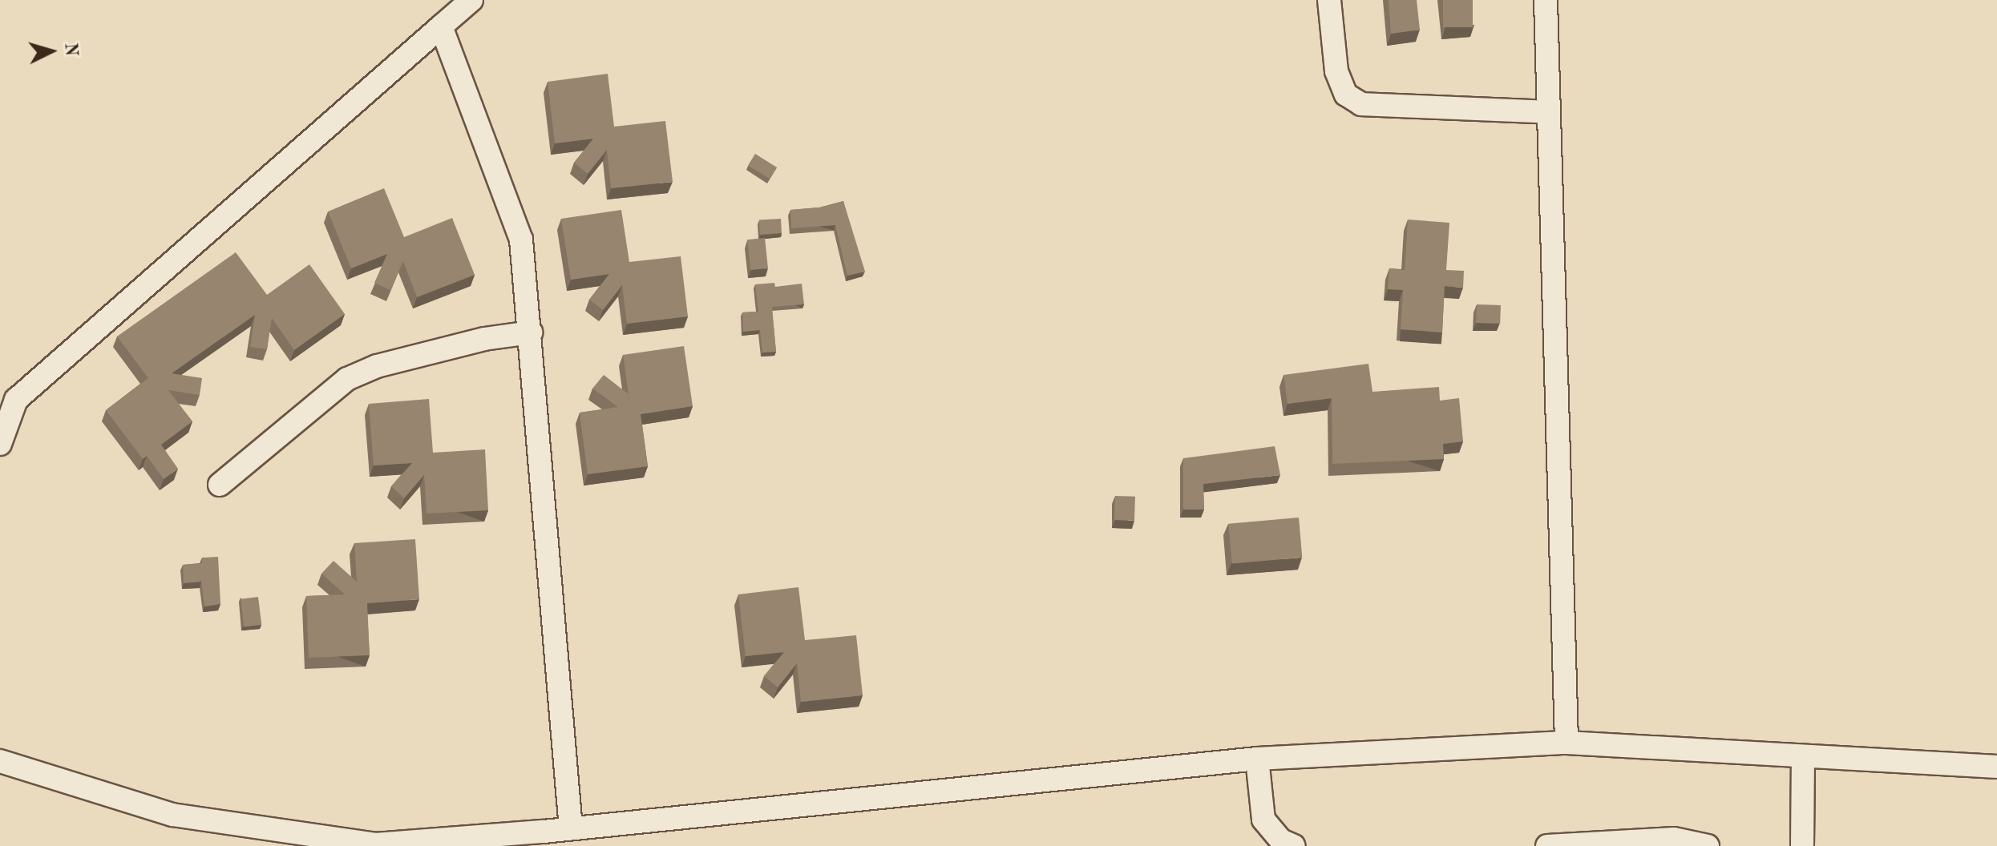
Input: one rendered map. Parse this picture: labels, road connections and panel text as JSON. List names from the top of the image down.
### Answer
{
  "north": "right"
}
